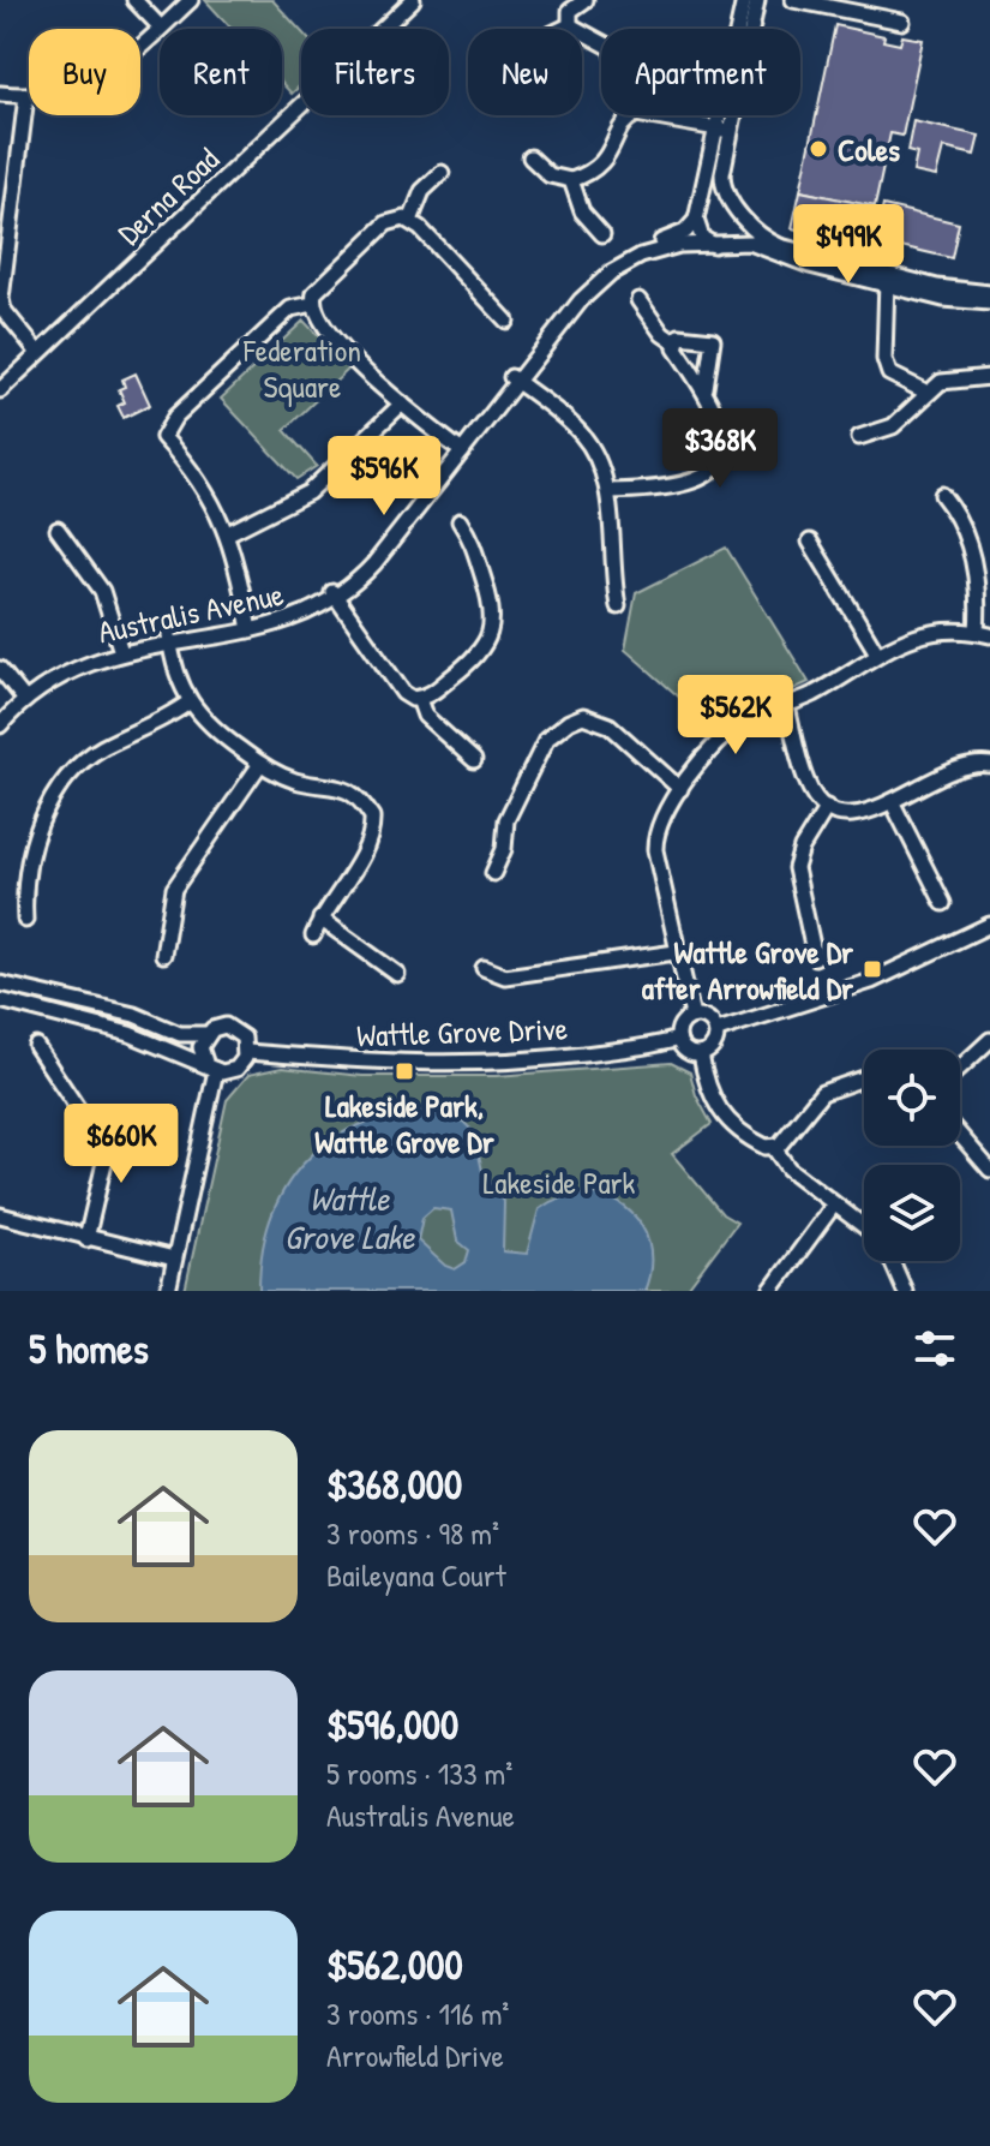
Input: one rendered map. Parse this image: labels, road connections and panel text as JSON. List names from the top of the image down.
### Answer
{
  "streets": {
    "street": ["Derna Road", "Australis Avenue", "Wattle Grove Drive"]
  },
  "water": ["Wattle Grove Lake"],
  "parks": ["Federation Square", "Lakeside Park"],
  "places": {
    "other": ["Coles"],
    "transit": ["Wattle Grove Dr after Arrowfield Dr", "Lakeside Park, Wattle Grove Dr"]
  },
  "page": {
    "chip": [
      "Buy",
      "Rent",
      "Filters",
      "New",
      "Apartment"
    ],
    "price": [
      "$499K",
      "$368K",
      "$596K",
      "$562K",
      "$660K"
    ],
    "heading": "5 homes",
    "list": [
      {
        "name": "$368,000",
        "note": "3 rooms · 98 m² · Baileyana Court"
      },
      {
        "name": "$596,000",
        "note": "5 rooms · 133 m² · Australis Avenue"
      },
      {
        "name": "$562,000",
        "note": "3 rooms · 116 m² · Arrowfield Drive"
      }
    ]
  }
}
